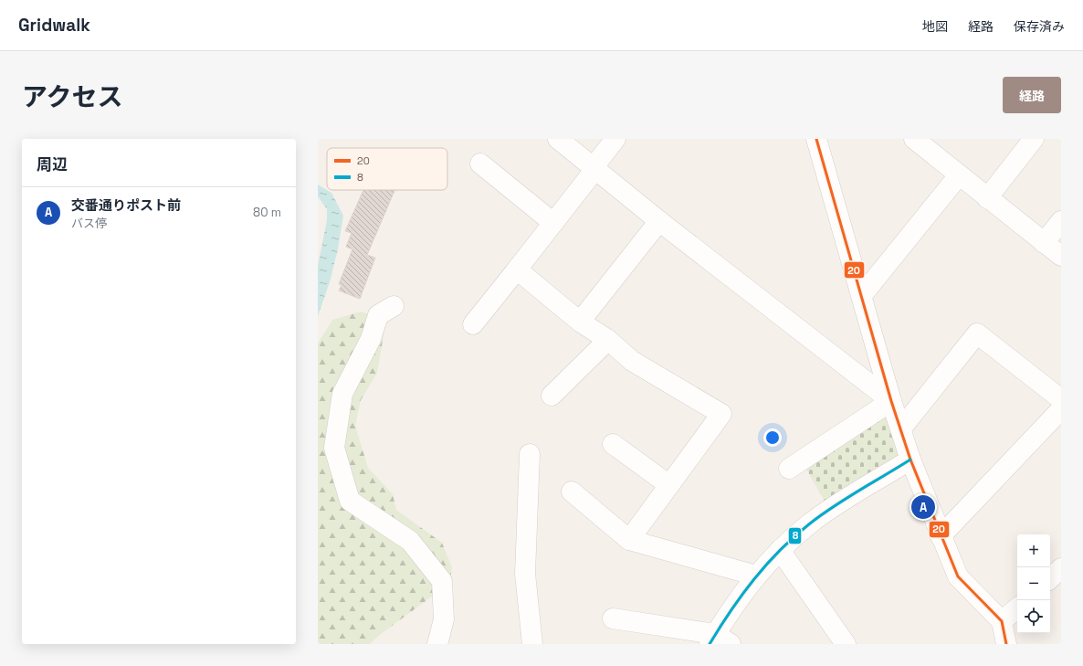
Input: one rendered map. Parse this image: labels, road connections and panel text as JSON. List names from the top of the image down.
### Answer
{
  "lines": ["transit line 20", "transit line 8"],
  "legend": ["20", "8"],
  "page": {
    "header": "Gridwalk",
    "nav": ["地図", "経路", "保存済み"],
    "title": "アクセス",
    "buttons": "経路",
    "heading": "周辺",
    "list": [
      {
        "mark": "A",
        "name": "交番通りポスト前",
        "note": "バス停",
        "value": "80 m"
      }
    ],
    "pins": "A",
    "map_buttons": ["+", "−"]
  }
}
